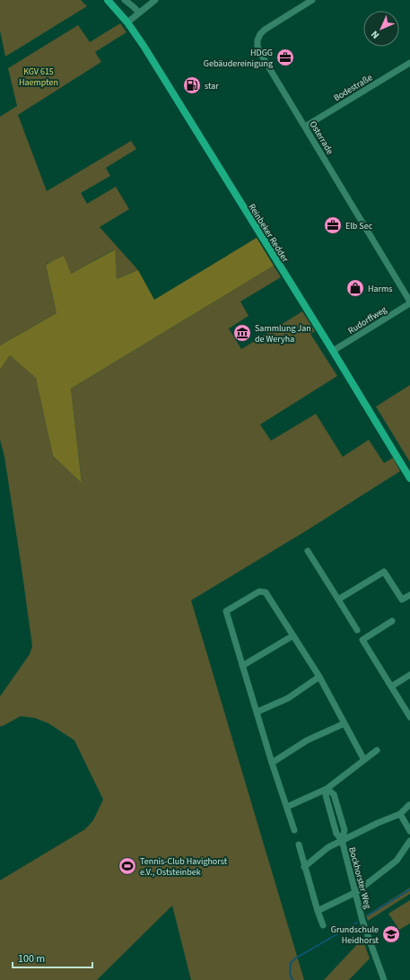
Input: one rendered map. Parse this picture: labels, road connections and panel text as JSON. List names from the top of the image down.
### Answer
{
  "streets": {
    "main road": ["Reinbeker Redder"],
    "street": [
      "Bodestraße",
      "Osterrade",
      "Rudorffweg",
      "Bockhorster Weg"
    ]
  },
  "crossings": [
    ["Bodestraße", "Osterrade"],
    ["Osterrade", "Rudorffweg"],
    ["Reinbeker Redder", "Rudorffweg"]
  ],
  "parks": ["KGV 615 Haempten"],
  "places": {
    "office": ["HDGG Gebäudereinigung", "Elb Sec"],
    "fuel station": ["star"],
    "shop": ["Harms"],
    "museum": ["Sammlung Jan de Weryha"],
    "sports": ["Tennis-Club Havighorst e.V., Oststeinbek"],
    "school or university": ["Grundschule Heidhorst"]
  },
  "scale_bar": "100 m",
  "north": "bottom left"
}
